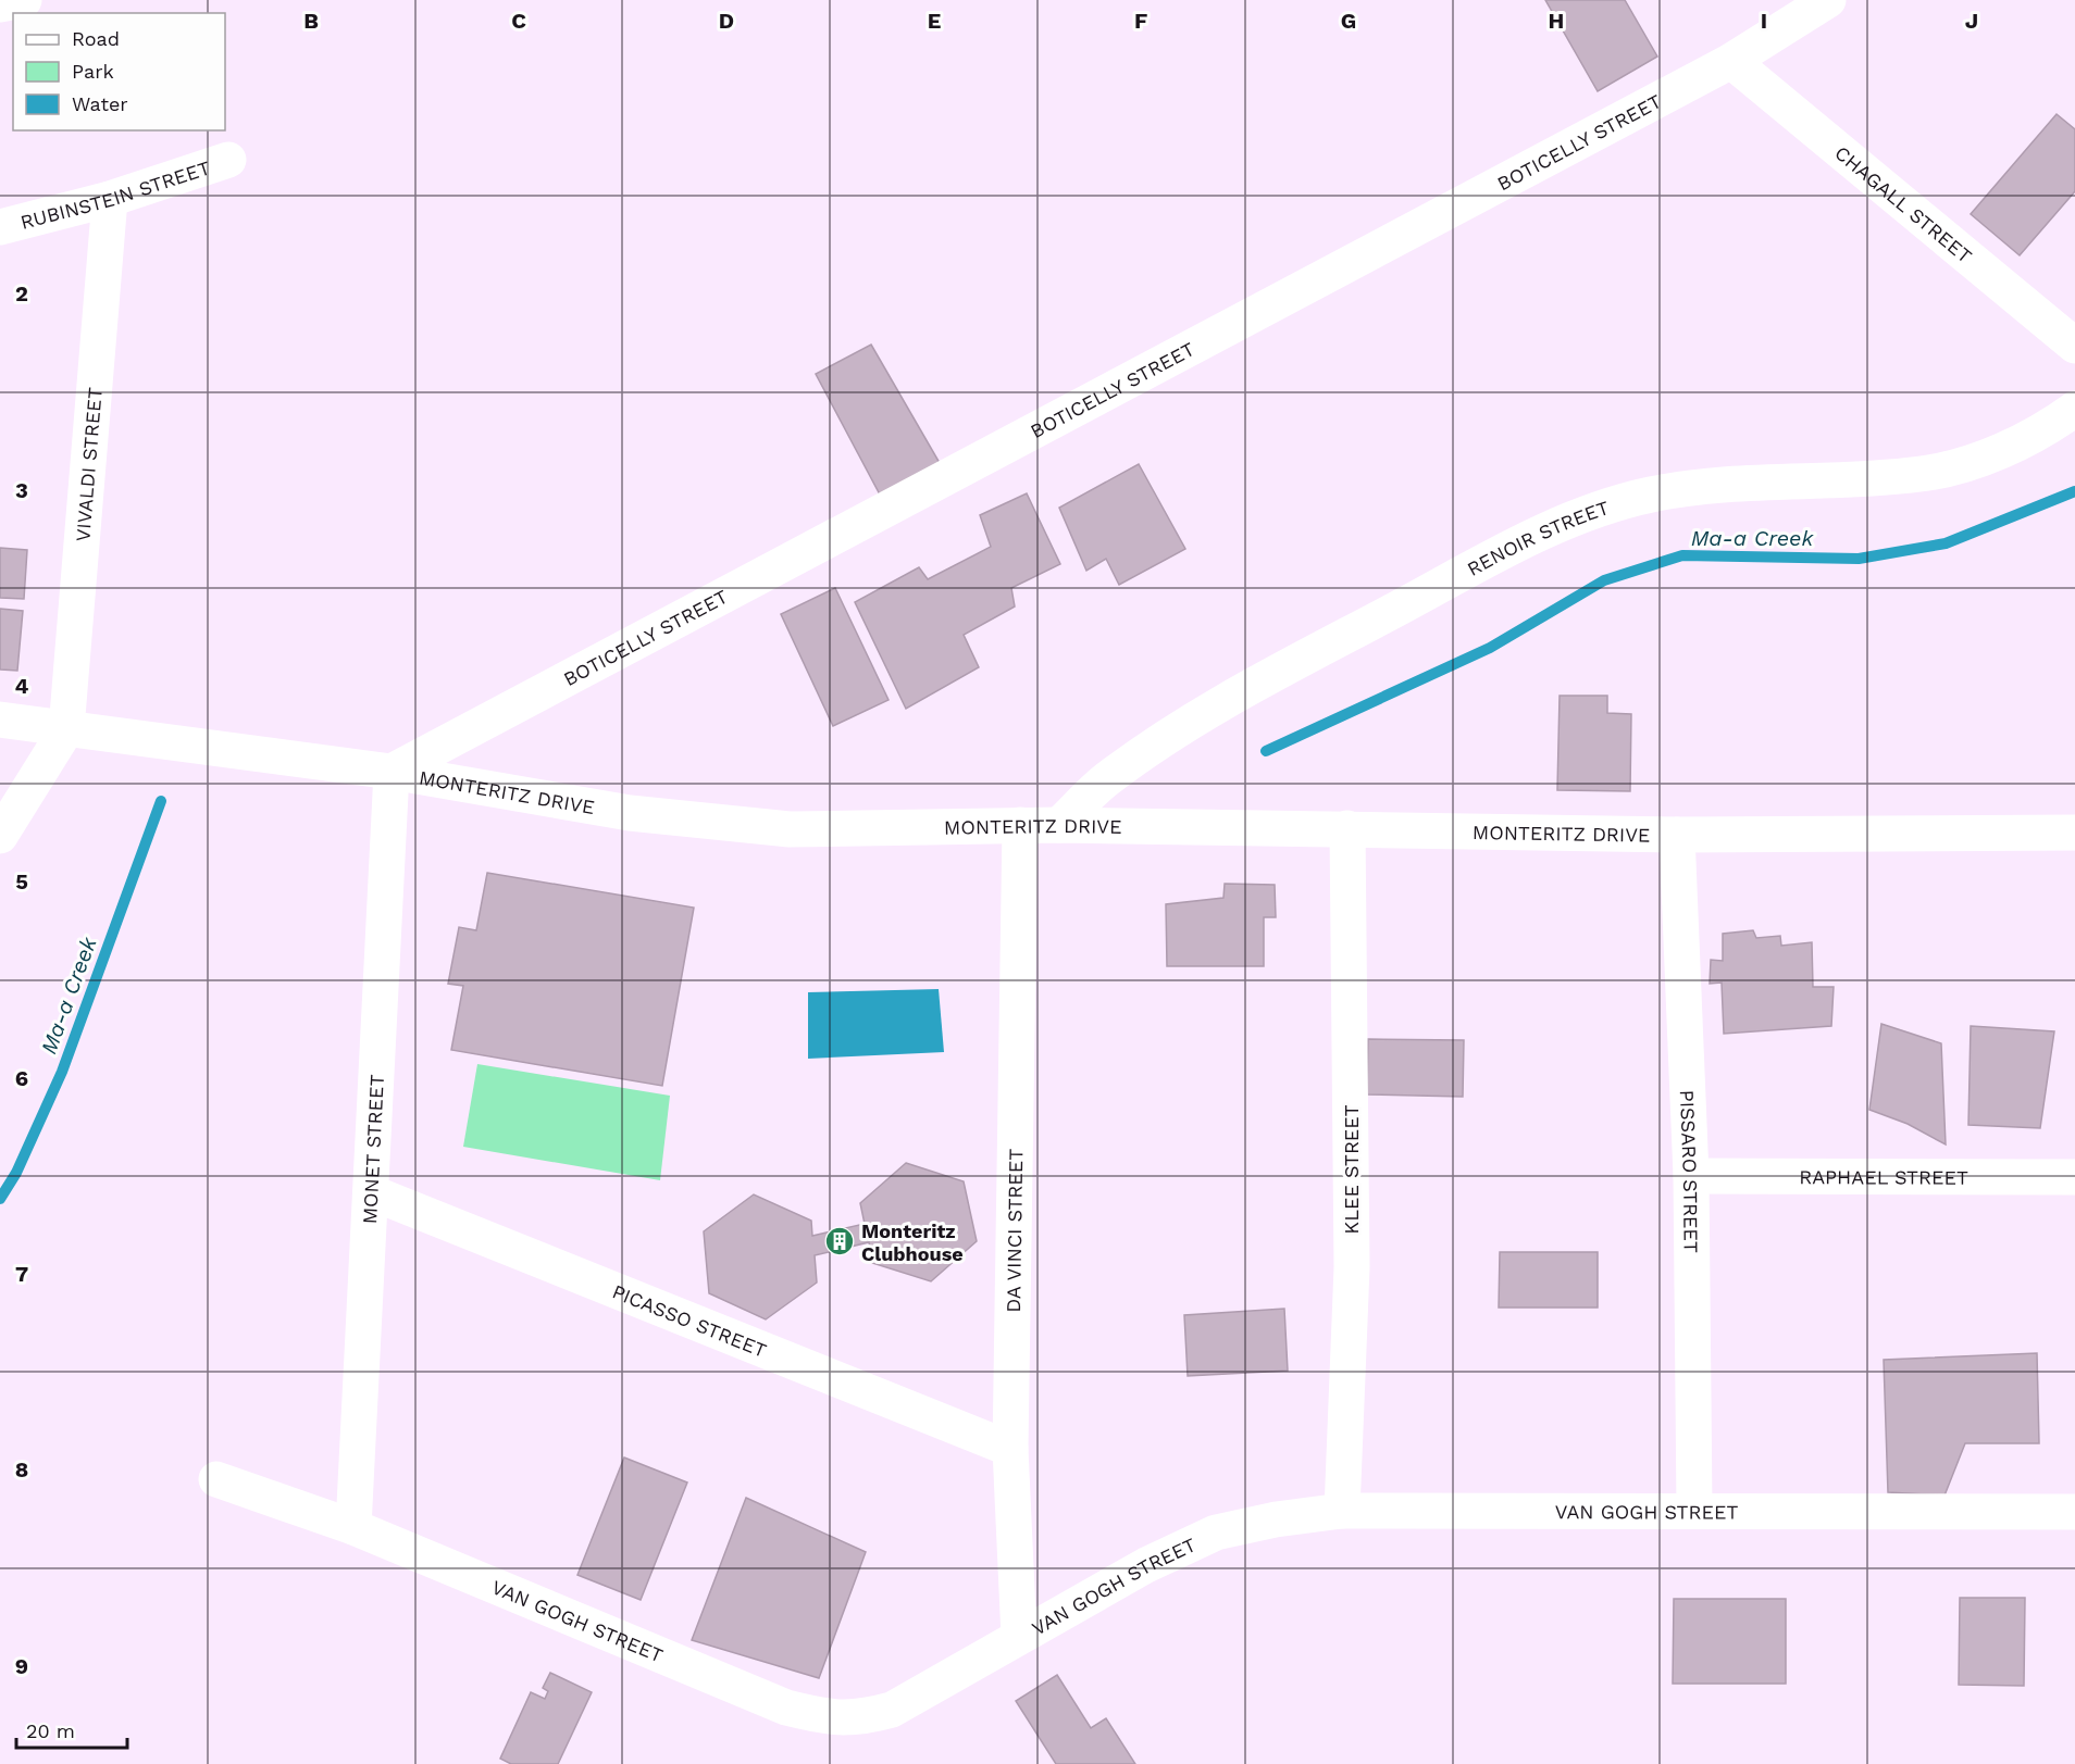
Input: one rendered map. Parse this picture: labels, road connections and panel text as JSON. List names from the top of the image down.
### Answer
{
  "streets": {
    "street": [
      "BOTICELLY STREET",
      "RUBINSTEIN STREET",
      "CHAGALL STREET",
      "VIVALDI STREET",
      "RENOIR STREET",
      "MONTERITZ DRIVE",
      "MONET STREET",
      "KLEE STREET",
      "PISSARO STREET",
      "RAPHAEL STREET",
      "DA VINCI STREET",
      "PICASSO STREET",
      "VAN GOGH STREET"
    ]
  },
  "crossings": [
    ["BOTICELLY STREET", "CHAGALL STREET"],
    ["BOTICELLY STREET", "MONTERITZ DRIVE"],
    ["BOTICELLY STREET", "MONET STREET"],
    ["RUBINSTEIN STREET", "VIVALDI STREET"],
    ["VIVALDI STREET", "MONTERITZ DRIVE"],
    ["RENOIR STREET", "MONTERITZ DRIVE"],
    ["MONTERITZ DRIVE", "MONET STREET"],
    ["MONTERITZ DRIVE", "KLEE STREET"],
    ["MONTERITZ DRIVE", "PISSARO STREET"],
    ["MONTERITZ DRIVE", "DA VINCI STREET"],
    ["MONET STREET", "PICASSO STREET"],
    ["MONET STREET", "VAN GOGH STREET"],
    ["KLEE STREET", "VAN GOGH STREET"],
    ["PISSARO STREET", "RAPHAEL STREET"],
    ["PISSARO STREET", "VAN GOGH STREET"],
    ["DA VINCI STREET", "PICASSO STREET"],
    ["DA VINCI STREET", "VAN GOGH STREET"]
  ],
  "water": ["Ma-a Creek"],
  "places": {
    "building": ["Monteritz Clubhouse"]
  },
  "legend": ["Road", "Park", "Water"],
  "scale_bar": "20 m",
  "grid": {
    "columns": [
      "B",
      "C",
      "D",
      "E",
      "F",
      "G",
      "H",
      "I",
      "J"
    ],
    "rows": [
      "2",
      "3",
      "4",
      "5",
      "6",
      "7",
      "8",
      "9"
    ]
  }
}
